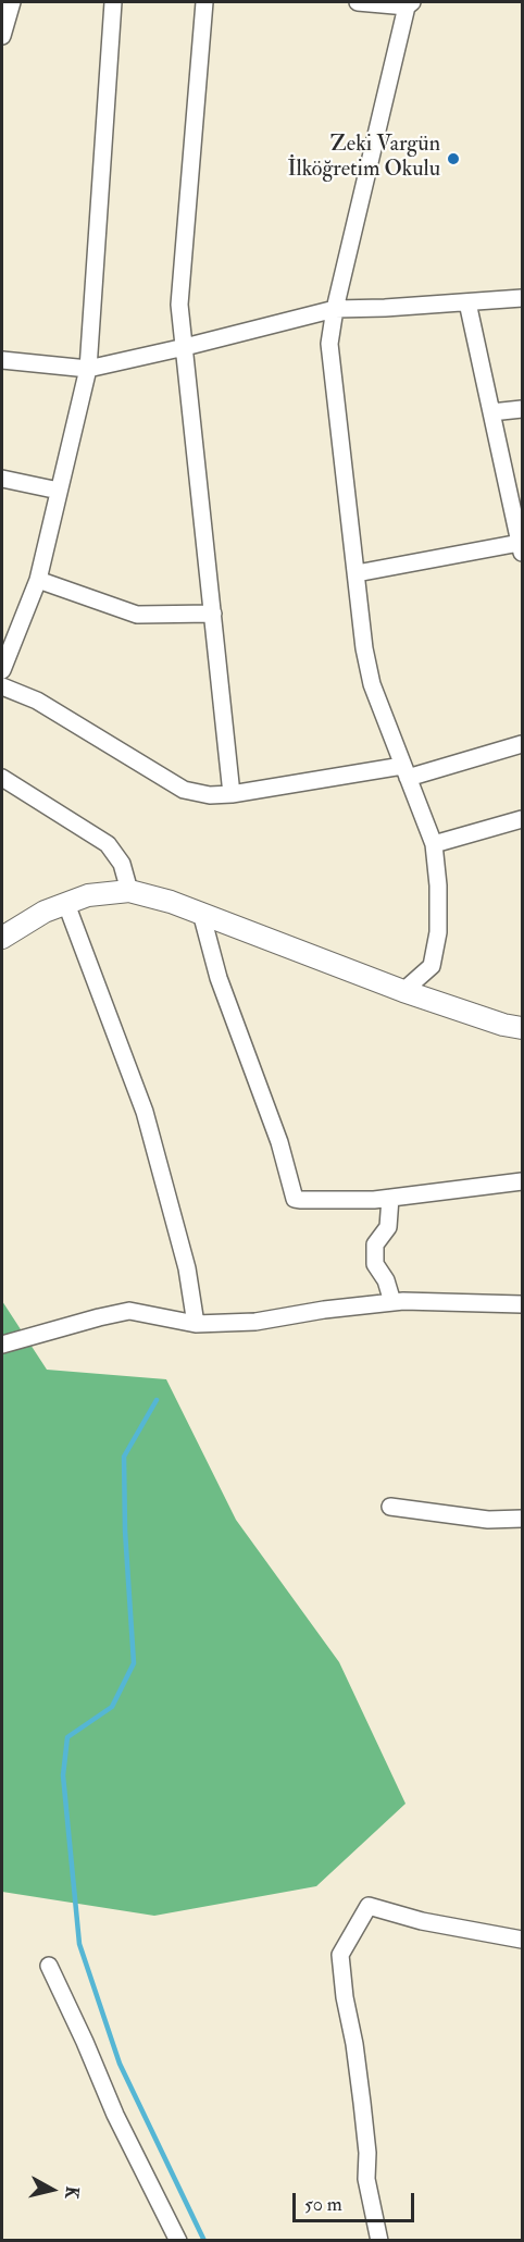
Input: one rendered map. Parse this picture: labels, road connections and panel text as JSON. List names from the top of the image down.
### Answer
{
  "places": ["Zeki Vargün İlköğretim Okulu"],
  "scale_bar": "50 m",
  "north": "right"
}
